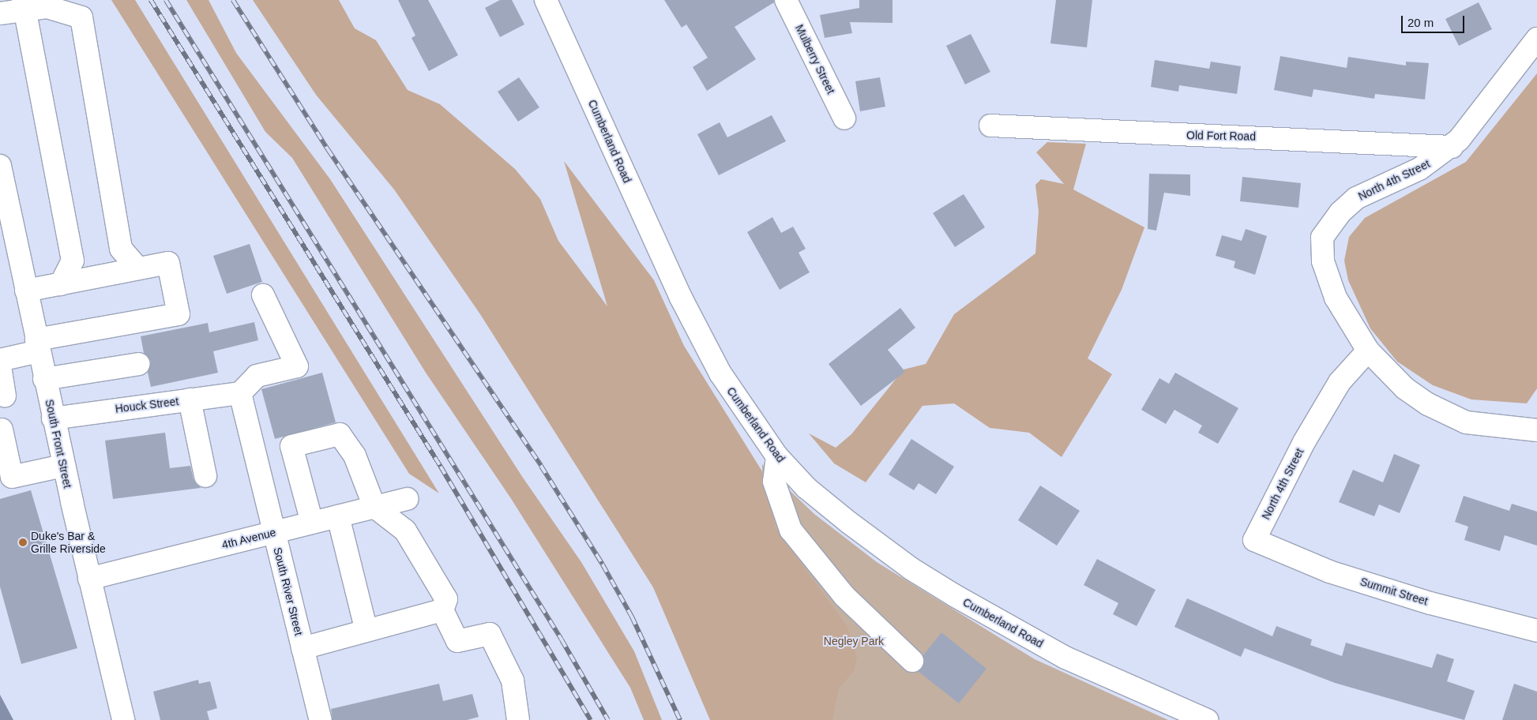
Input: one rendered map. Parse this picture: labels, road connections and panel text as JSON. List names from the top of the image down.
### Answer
{
  "streets": {
    "street": [
      "Mulberry Street",
      "Old Fort Road",
      "Cumberland Road",
      "North 4th Street",
      "Houck Street",
      "South Front Street",
      "4th Avenue",
      "South River Street",
      "Summit Street"
    ]
  },
  "crossings": [
    ["Old Fort Road", "North 4th Street"],
    ["North 4th Street", "Summit Street"],
    ["Houck Street", "South Front Street"],
    ["Houck Street", "South River Street"],
    ["South Front Street", "4th Avenue"],
    ["4th Avenue", "South River Street"]
  ],
  "parks": ["Negley Park"],
  "places": ["Duke's Bar & Grille Riverside"],
  "scale_bar": "20 m"
}
